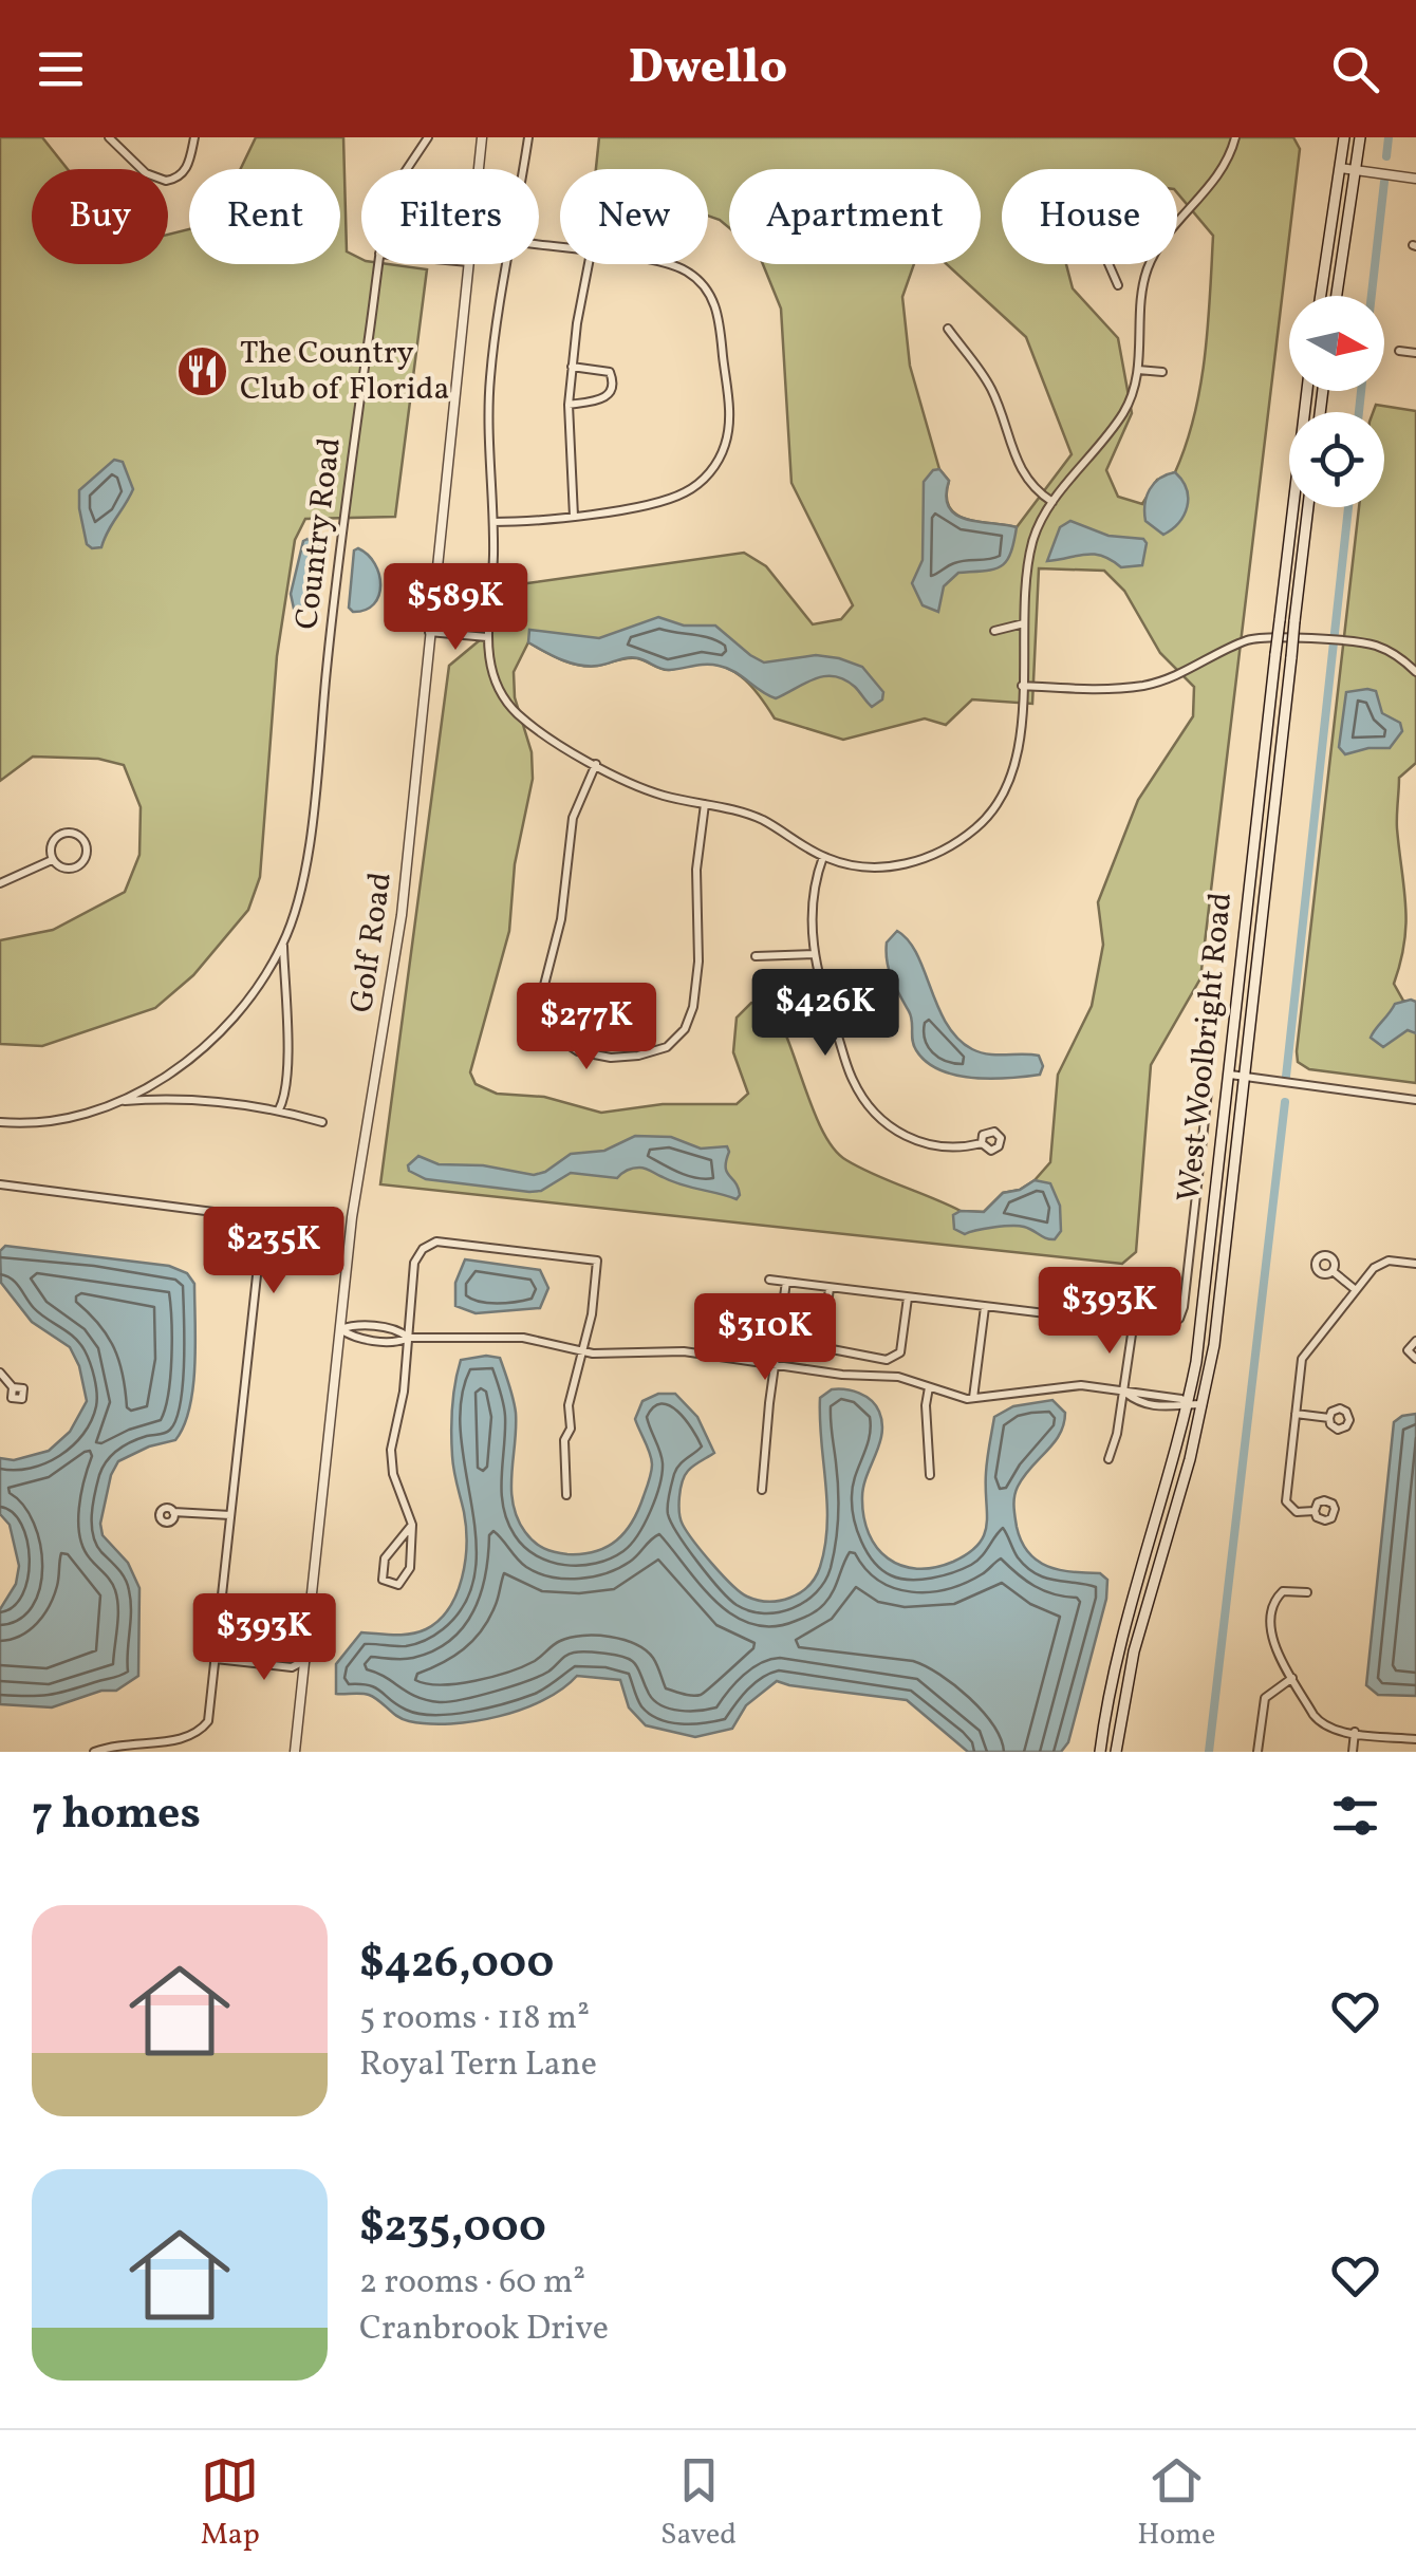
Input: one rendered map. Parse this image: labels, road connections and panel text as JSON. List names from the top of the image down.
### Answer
{
  "streets": {
    "main road": ["West Woolbright Road"],
    "street": ["Country Road", "Golf Road"]
  },
  "places": {
    "restaurant": ["The Country Club of Florida"]
  },
  "north": "right",
  "page": {
    "header": "Dwello",
    "chip": [
      "Buy",
      "Rent",
      "Filters",
      "New",
      "Apartment",
      "House"
    ],
    "price": [
      "$589K",
      "$426K",
      "$277K",
      "$235K",
      "$393K",
      "$310K",
      "$393K"
    ],
    "heading": "7 homes",
    "list": [
      {
        "name": "$426,000",
        "note": "5 rooms · 118 m² · Royal Tern Lane"
      },
      {
        "name": "$235,000",
        "note": "2 rooms · 60 m² · Cranbrook Drive"
      }
    ],
    "tabs": ["Map", "Saved", "Home"]
  }
}
